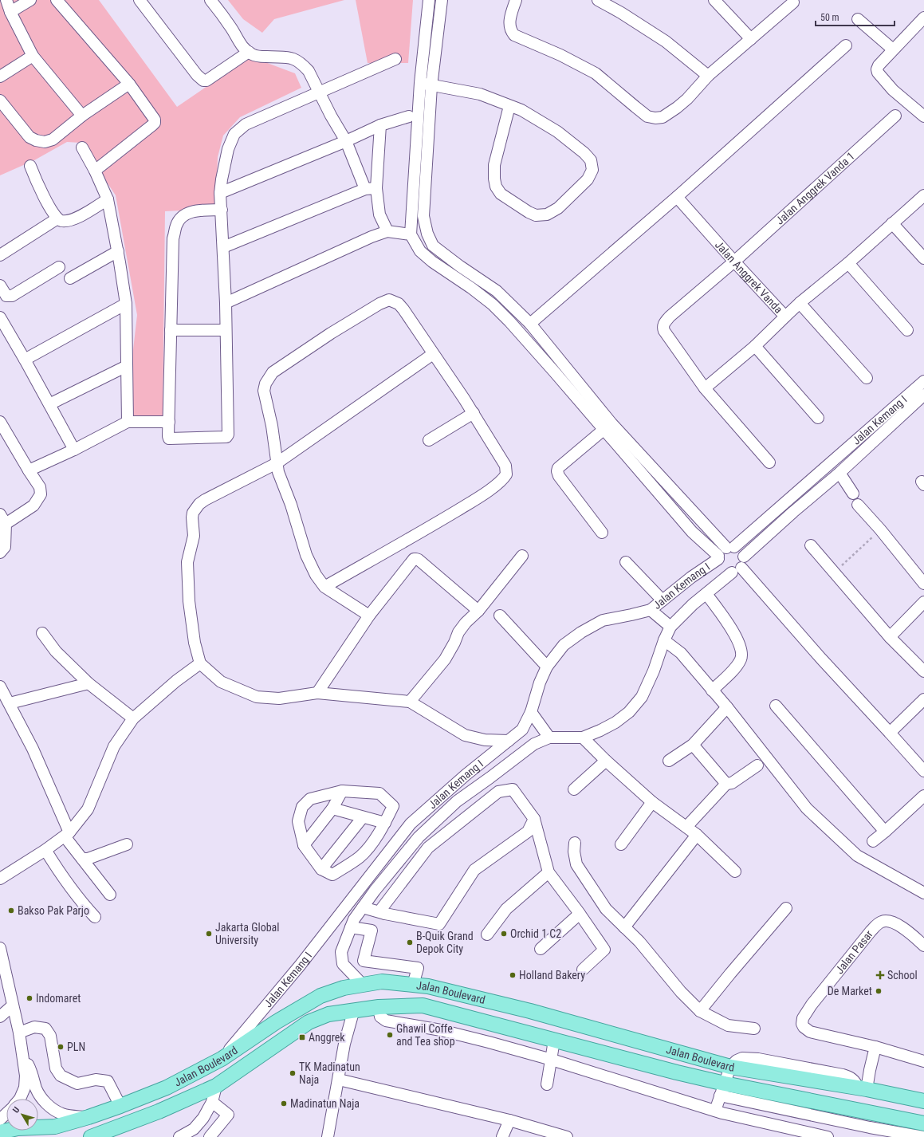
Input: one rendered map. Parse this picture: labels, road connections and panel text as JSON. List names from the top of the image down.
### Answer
{
  "streets": {
    "main road": ["Jalan Boulevard"],
    "street": [
      "Jalan Anggrek Vanda 1",
      "Jalan Anggrek Vanda",
      "Jalan Kemang I",
      "Jalan Pasar"
    ]
  },
  "crossings": [
    ["Jalan Anggrek Vanda 1", "Jalan Anggrek Vanda"],
    ["Jalan Kemang I", "Jalan Boulevard"]
  ],
  "places": {
    "other": [
      "Bakso Pak Parjo",
      "Jakarta Global University",
      "Orchid 1 C2",
      "B-Quik Grand Depok City",
      "Holland Bakery",
      "De Market",
      "Indomaret",
      "Ghawil Coffe and Tea shop",
      "PLN",
      "TK Madinatun Naja",
      "Madinatun Naja"
    ],
    "health": ["School"],
    "transit": ["Anggrek"]
  },
  "scale_bar": "50 m",
  "north": "top left"
}
